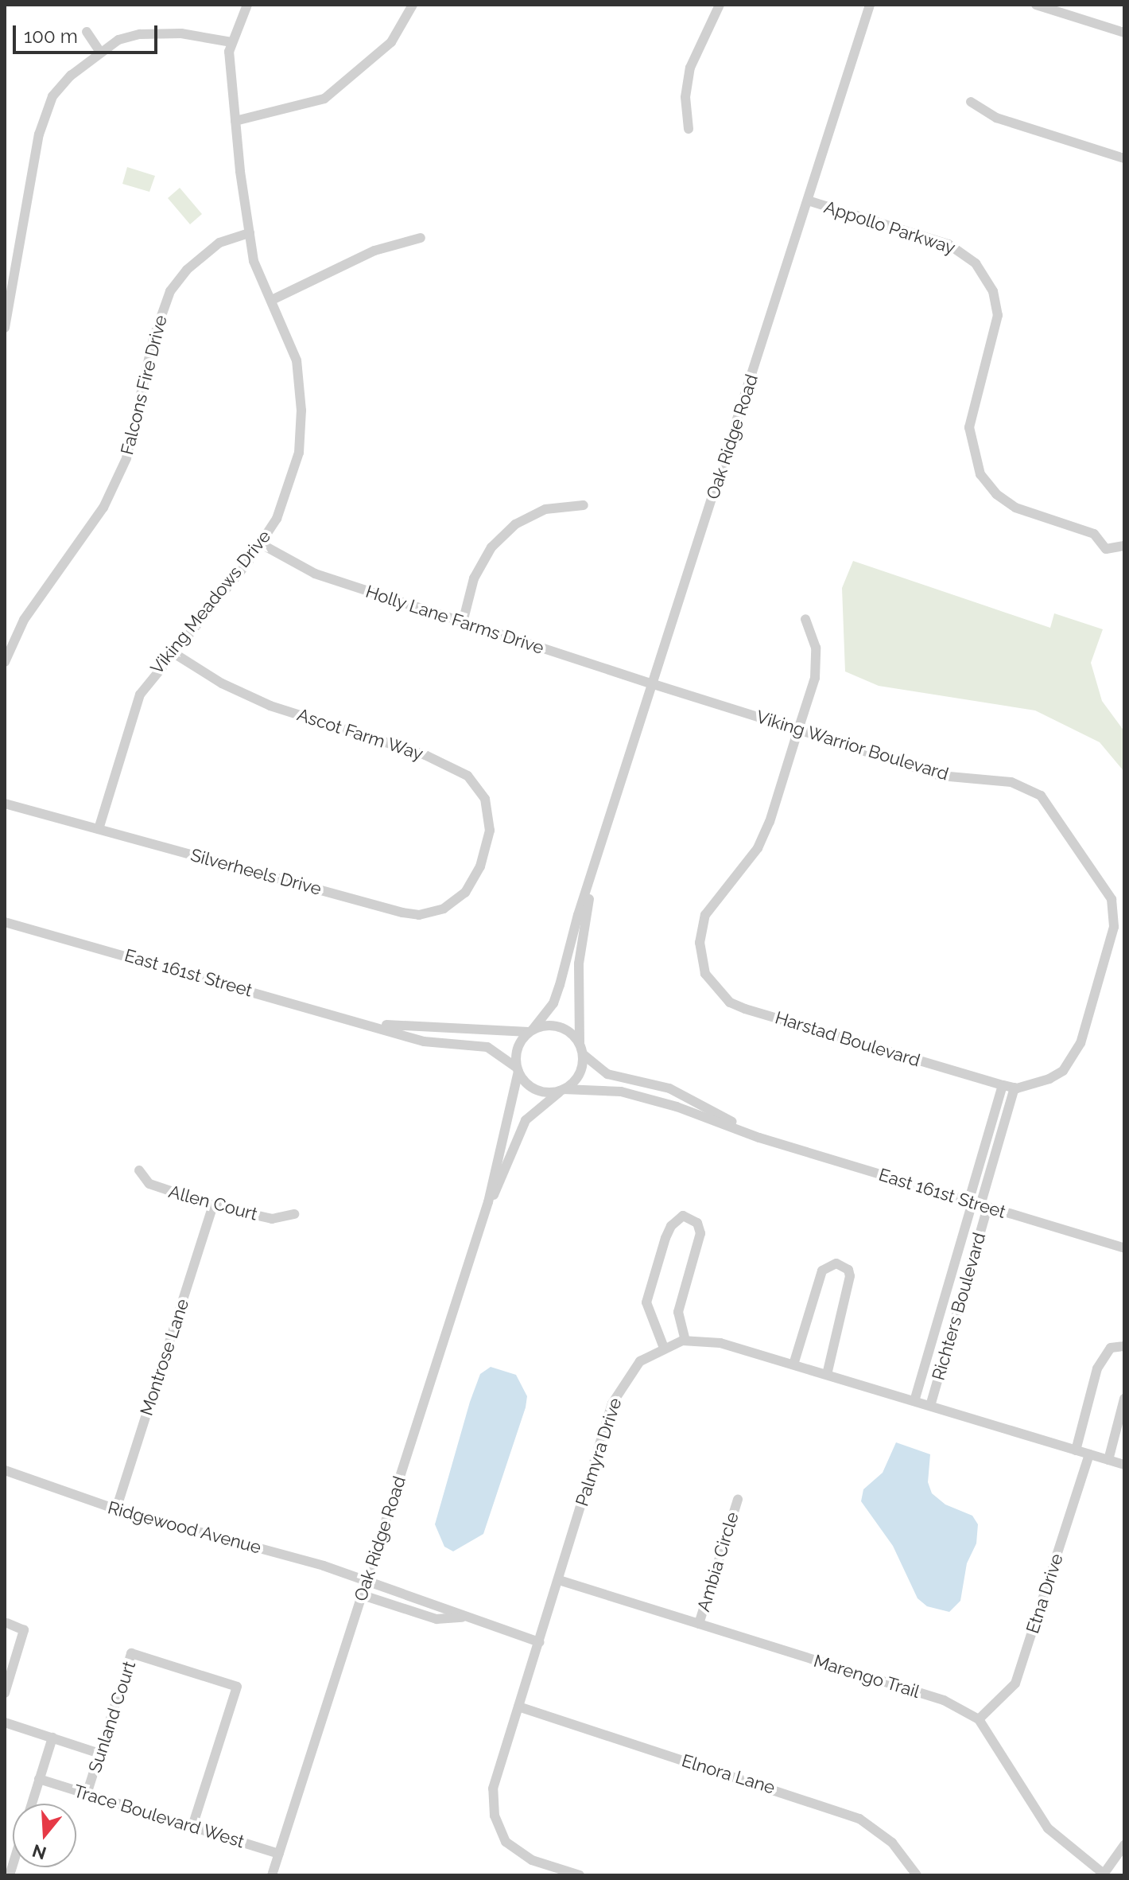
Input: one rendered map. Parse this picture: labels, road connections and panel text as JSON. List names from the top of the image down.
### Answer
{
  "streets": {
    "street": [
      "Appollo Parkway",
      "Falcons Fire Drive",
      "Oak Ridge Road",
      "Viking Meadows Drive",
      "Holly Lane Farms Drive",
      "Ascot Farm Way",
      "Viking Warrior Boulevard",
      "Silverheels Drive",
      "East 161st Street",
      "Harstad Boulevard",
      "Allen Court",
      "Richters Boulevard",
      "Montrose Lane",
      "Palmyra Drive",
      "Ridgewood Avenue",
      "Ambia Circle",
      "Etna Drive",
      "Marengo Trail",
      "Sunland Court",
      "Elnora Lane",
      "Trace Boulevard West"
    ]
  },
  "crossings": [
    ["Appollo Parkway", "Oak Ridge Road"],
    ["Falcons Fire Drive", "Viking Meadows Drive"],
    ["Oak Ridge Road", "Holly Lane Farms Drive"],
    ["Oak Ridge Road", "Viking Warrior Boulevard"],
    ["Oak Ridge Road", "East 161st Street"],
    ["Oak Ridge Road", "Ridgewood Avenue"],
    ["Oak Ridge Road", "Trace Boulevard West"],
    ["Viking Meadows Drive", "Holly Lane Farms Drive"],
    ["Viking Meadows Drive", "Ascot Farm Way"],
    ["Viking Meadows Drive", "Silverheels Drive"],
    ["Holly Lane Farms Drive", "Viking Warrior Boulevard"],
    ["Ascot Farm Way", "Silverheels Drive"],
    ["Viking Warrior Boulevard", "Harstad Boulevard"],
    ["East 161st Street", "Richters Boulevard"],
    ["Allen Court", "Montrose Lane"],
    ["Richters Boulevard", "Palmyra Drive"],
    ["Montrose Lane", "Ridgewood Avenue"],
    ["Palmyra Drive", "Etna Drive"],
    ["Palmyra Drive", "Marengo Trail"],
    ["Palmyra Drive", "Elnora Lane"],
    ["Ambia Circle", "Marengo Trail"],
    ["Etna Drive", "Marengo Trail"],
    ["Sunland Court", "Trace Boulevard West"]
  ],
  "scale_bar": "100 m",
  "north": "bottom"
}
